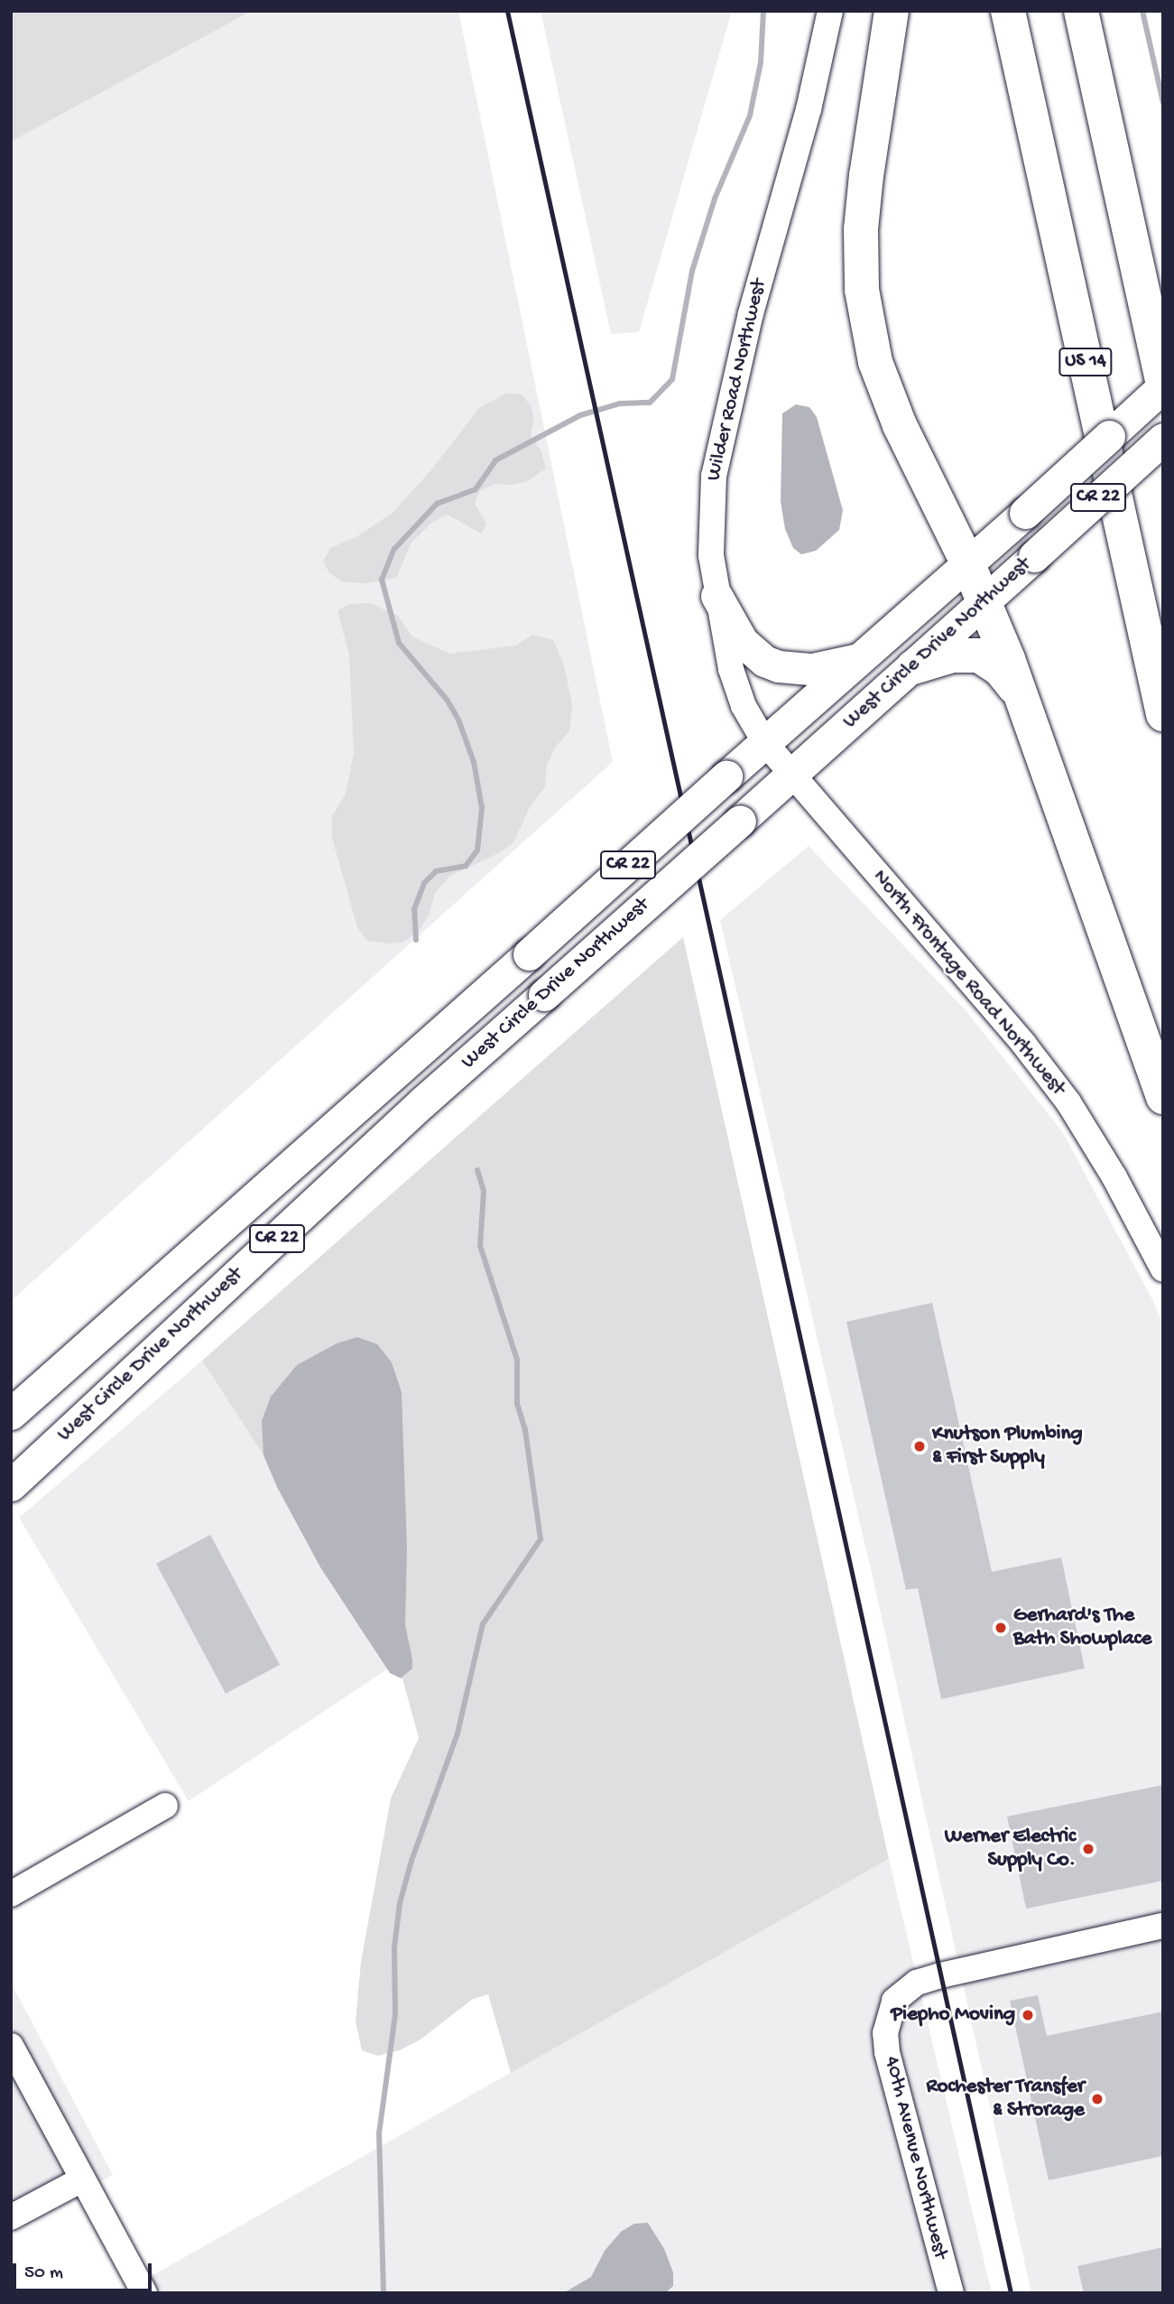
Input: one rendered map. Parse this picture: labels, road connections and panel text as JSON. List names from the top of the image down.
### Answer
{
  "streets": {
    "highway": ["US 14"],
    "main road": ["CR 22", "West Circle Drive Northwest"],
    "street": ["Wilder Road Northwest", "North Frontage Road Northwest", "40th Avenue Northwest"]
  },
  "crossings": [
    ["Wilder Road Northwest", "West Circle Drive Northwest"],
    ["Wilder Road Northwest", "North Frontage Road Northwest"],
    ["West Circle Drive Northwest", "North Frontage Road Northwest"]
  ],
  "places": [
    "Knutson Plumbing & First Supply",
    "Gerhard's The Bath Showplace",
    "Werner Electric Supply Co.",
    "Piepho Moving",
    "Rochester Transfer & Strorage"
  ],
  "scale_bar": "50 m"
}
